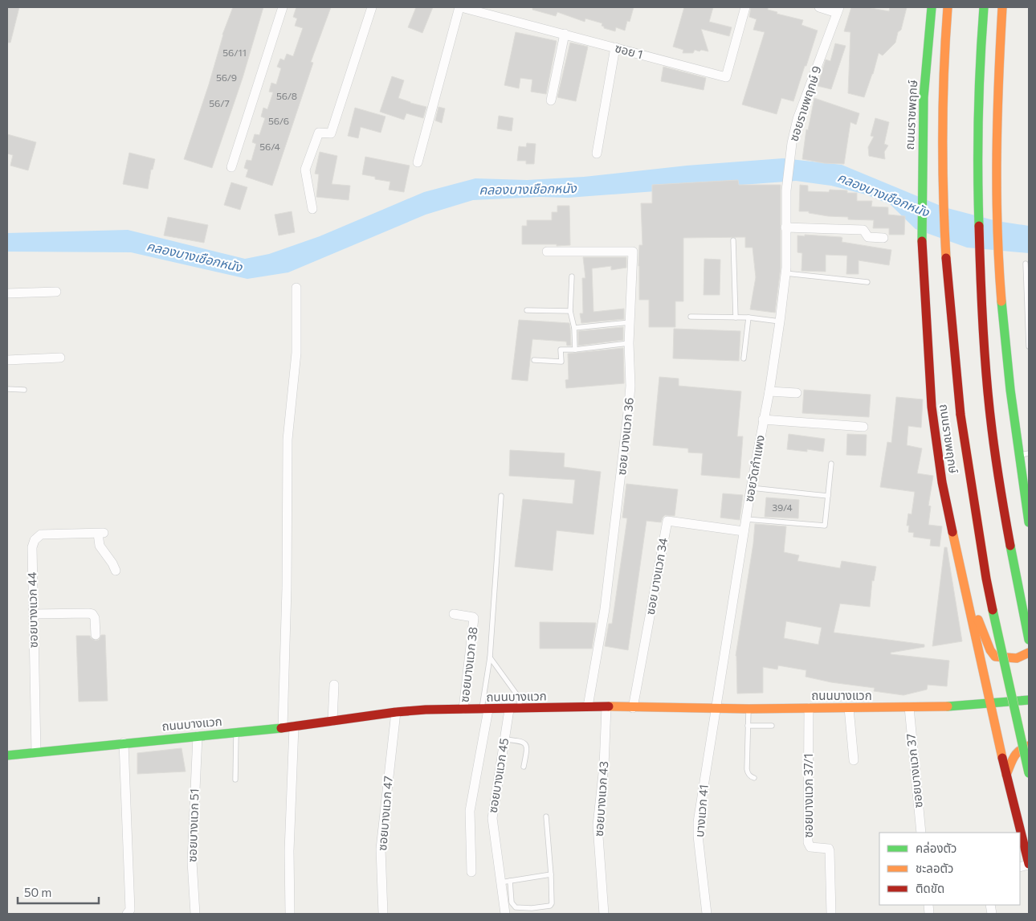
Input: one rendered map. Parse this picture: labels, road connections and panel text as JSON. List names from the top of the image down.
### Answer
{
  "streets": {
    "main road": ["ถนนราชพฤกษ์", "ถนนบางแวก"],
    "street": [
      "ซอย 1",
      "ซอยราชพฤกษ์ 9",
      "ซอย บางแวก 36",
      "ซอยวัดกำแพง",
      "ซอย บางแวก 34",
      "ซอยบางแวก 44",
      "ซอยบางแวก 38",
      "ซอยบางแวก 37",
      "ซอยบางแวก 45",
      "ซอยบางแวก 37/1",
      "ซอยบางแวก 43",
      "บางแวก 41",
      "ซอยบางแวก 47",
      "ซอยบางแวก 51"
    ]
  },
  "crossings": [
    ["ซอยราชพฤกษ์ 9", "ซอยวัดกำแพง"],
    ["ถนนราชพฤกษ์", "ถนนบางแวก"],
    ["ซอย บางแวก 36", "ถนนบางแวก"],
    ["ซอยวัดกำแพง", "ซอย บางแวก 34"],
    ["ซอยวัดกำแพง", "ถนนบางแวก"],
    ["ซอยวัดกำแพง", "บางแวก 41"],
    ["ซอย บางแวก 34", "ถนนบางแวก"],
    ["ซอยบางแวก 44", "ถนนบางแวก"],
    ["ซอยบางแวก 38", "ถนนบางแวก"],
    ["ถนนบางแวก", "ซอยบางแวก 37"],
    ["ถนนบางแวก", "ซอยบางแวก 45"],
    ["ถนนบางแวก", "ซอยบางแวก 37/1"],
    ["ถนนบางแวก", "ซอยบางแวก 43"],
    ["ถนนบางแวก", "บางแวก 41"],
    ["ถนนบางแวก", "ซอยบางแวก 47"],
    ["ถนนบางแวก", "ซอยบางแวก 51"]
  ],
  "water": ["คลองบางเชือกหนัง"],
  "house_numbers": [
    "56/11",
    "56/9",
    "56/8",
    "56/7",
    "56/6",
    "56/4",
    "39/4"
  ],
  "legend": ["คล่องตัว", "ชะลอตัว", "ติดขัด"],
  "scale_bar": "50 m"
}
